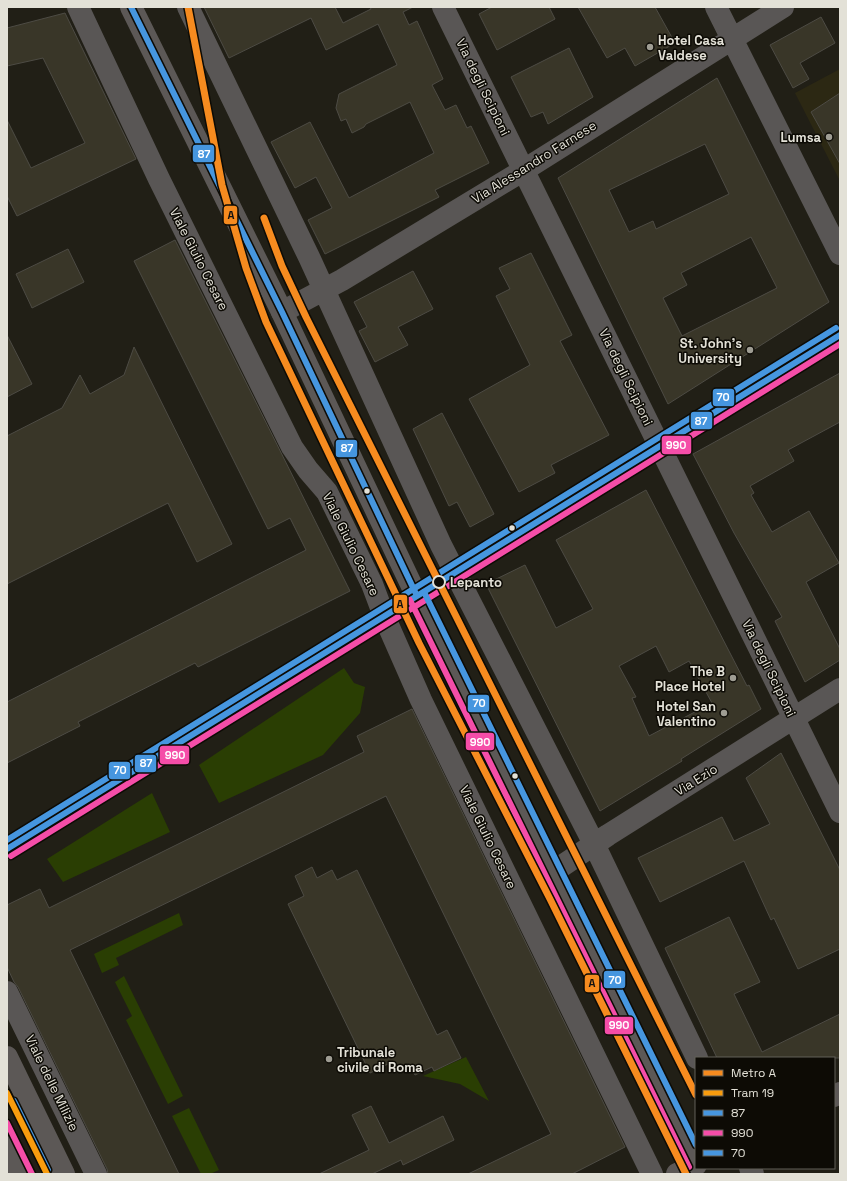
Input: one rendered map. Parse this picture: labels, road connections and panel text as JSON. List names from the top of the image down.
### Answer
{
  "streets": {
    "street": [
      "Via degli Scipioni",
      "Via Alessandro Farnese",
      "Viale Giulio Cesare",
      "Via Ezio",
      "Viale delle Milizie"
    ]
  },
  "crossings": [
    ["Via degli Scipioni", "Via Alessandro Farnese"],
    ["Via degli Scipioni", "Via Ezio"]
  ],
  "places": [
    "Hotel Casa Valdese",
    "Lumsa",
    "St. John's University",
    "Lepanto",
    "The B Place Hotel",
    "Hotel San Valentino",
    "Tribunale civile di Roma"
  ],
  "lines": [
    "metro line A",
    "transit line 87",
    "transit line 70",
    "transit line 990",
    "tram line 19"
  ],
  "legend": [
    "Metro A",
    "Tram 19",
    "87",
    "990",
    "70"
  ]
}
